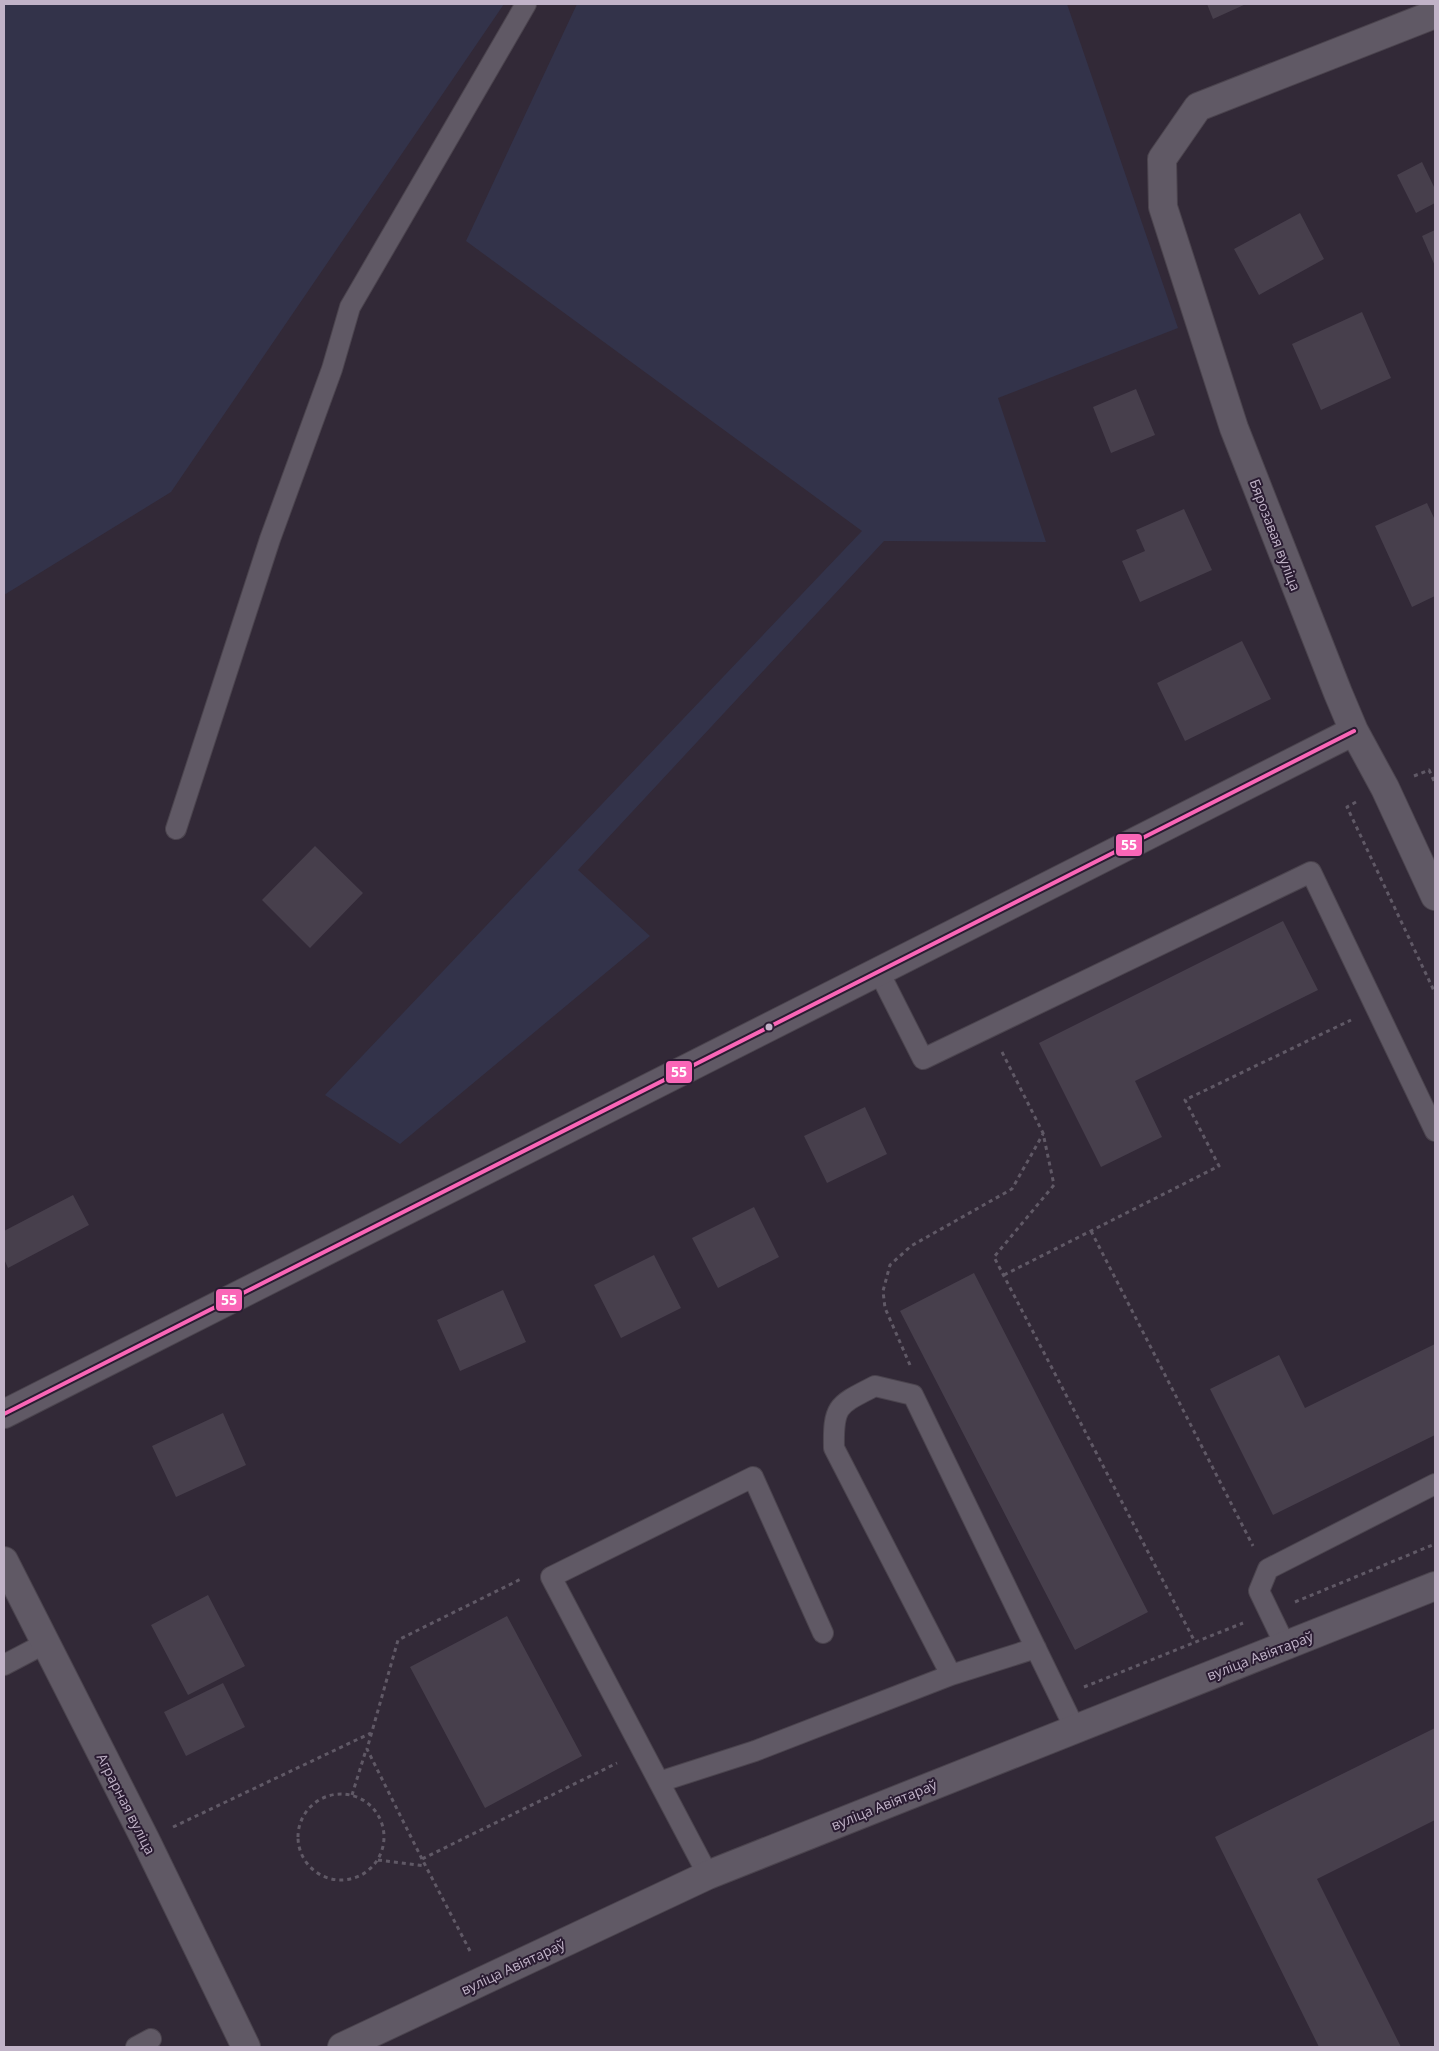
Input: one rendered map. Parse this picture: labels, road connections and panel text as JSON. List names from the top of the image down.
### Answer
{
  "streets": {
    "street": ["Бярозавая вуліца", "вуліца Авіятараў", "Аграрная вуліца"]
  },
  "lines": ["transit line 55"]
}
